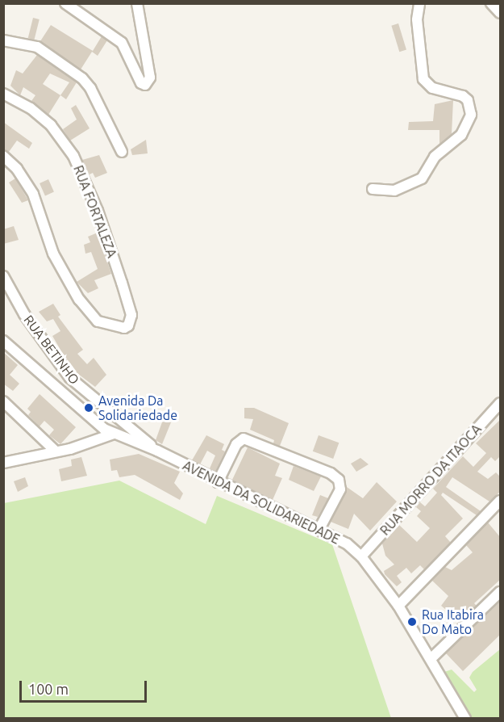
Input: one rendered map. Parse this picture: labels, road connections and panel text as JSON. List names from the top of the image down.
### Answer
{
  "streets": {
    "street": [
      "RUA FORTALEZA",
      "RUA BETINHO",
      "RUA MORRO DA ITAOCA",
      "AVENIDA DA SOLIDARIEDADE"
    ]
  },
  "crossings": [
    ["RUA BETINHO", "AVENIDA DA SOLIDARIEDADE"],
    ["RUA MORRO DA ITAOCA", "AVENIDA DA SOLIDARIEDADE"]
  ],
  "places": ["Avenida Da Solidariedade", "Rua Itabira Do Mato"],
  "scale_bar": "100 m"
}
